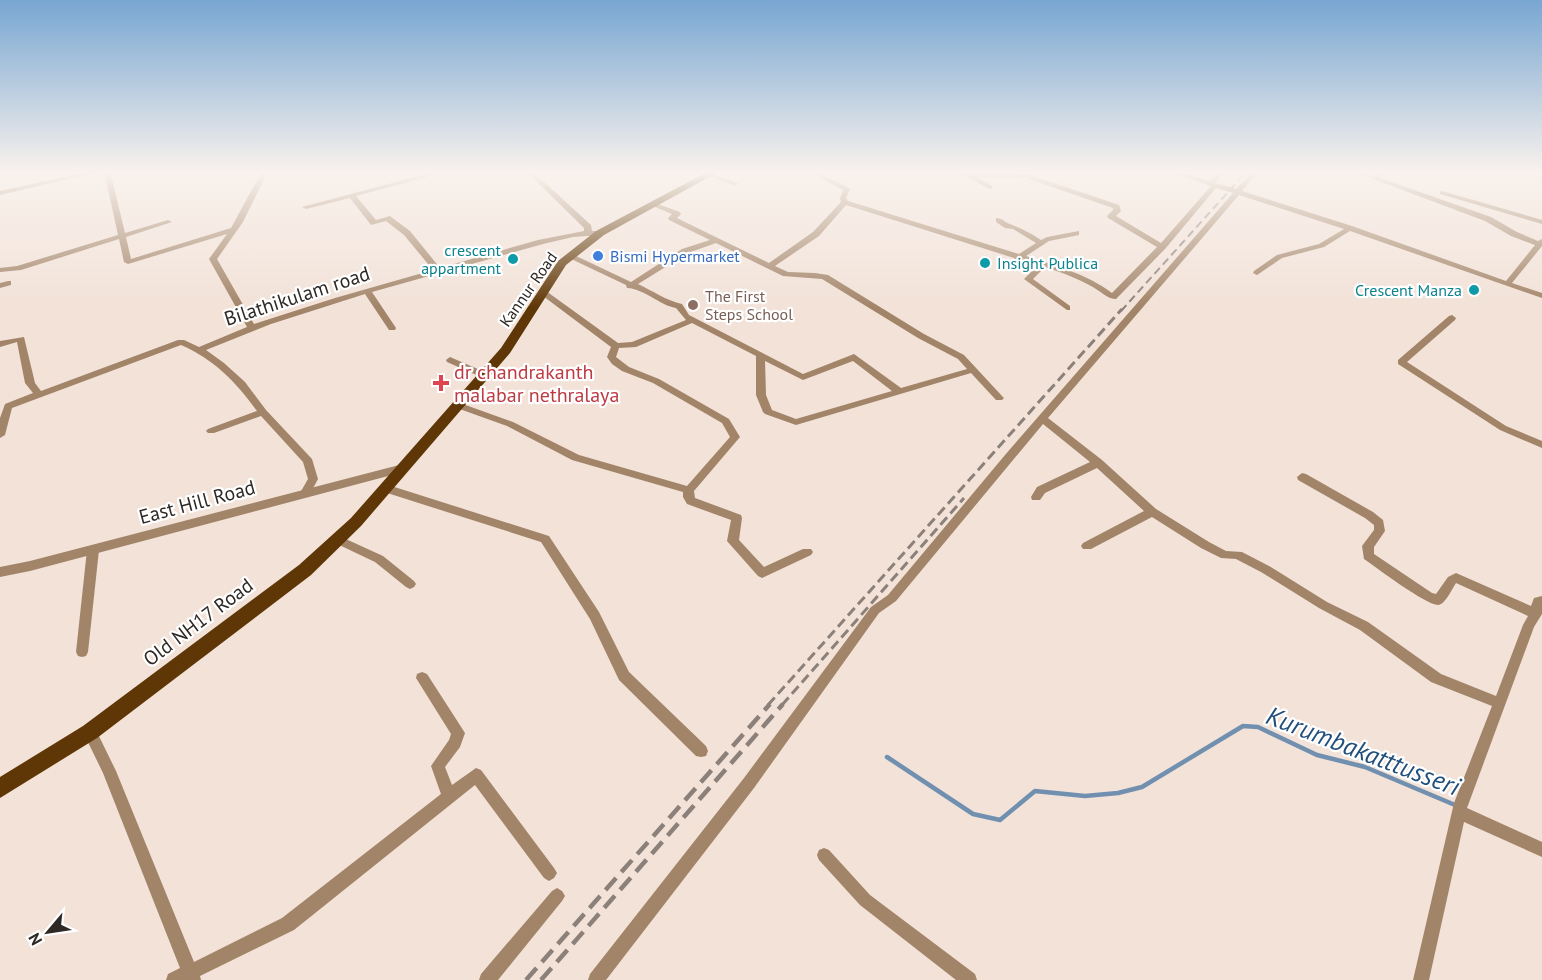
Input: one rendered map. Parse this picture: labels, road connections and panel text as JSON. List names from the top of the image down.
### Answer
{
  "streets": {
    "main road": ["Kannur Road", "Old NH17 Road"],
    "street": ["Bilathikulam road", "East Hill Road"]
  },
  "crossings": [
    ["Kannur Road", "Bilathikulam road"],
    ["Kannur Road", "East Hill Road"],
    ["Kannur Road", "Old NH17 Road"],
    ["East Hill Road", "Old NH17 Road"]
  ],
  "water": ["Kurumbakatttusseri"],
  "places": {
    "other": [
      "Bismi Hypermarket",
      "crescent appartment",
      "Insight Publica",
      "Crescent Manza",
      "The First Steps School"
    ],
    "health": ["dr chandrakanth malabar nethralaya"]
  },
  "north": "bottom left"
}
